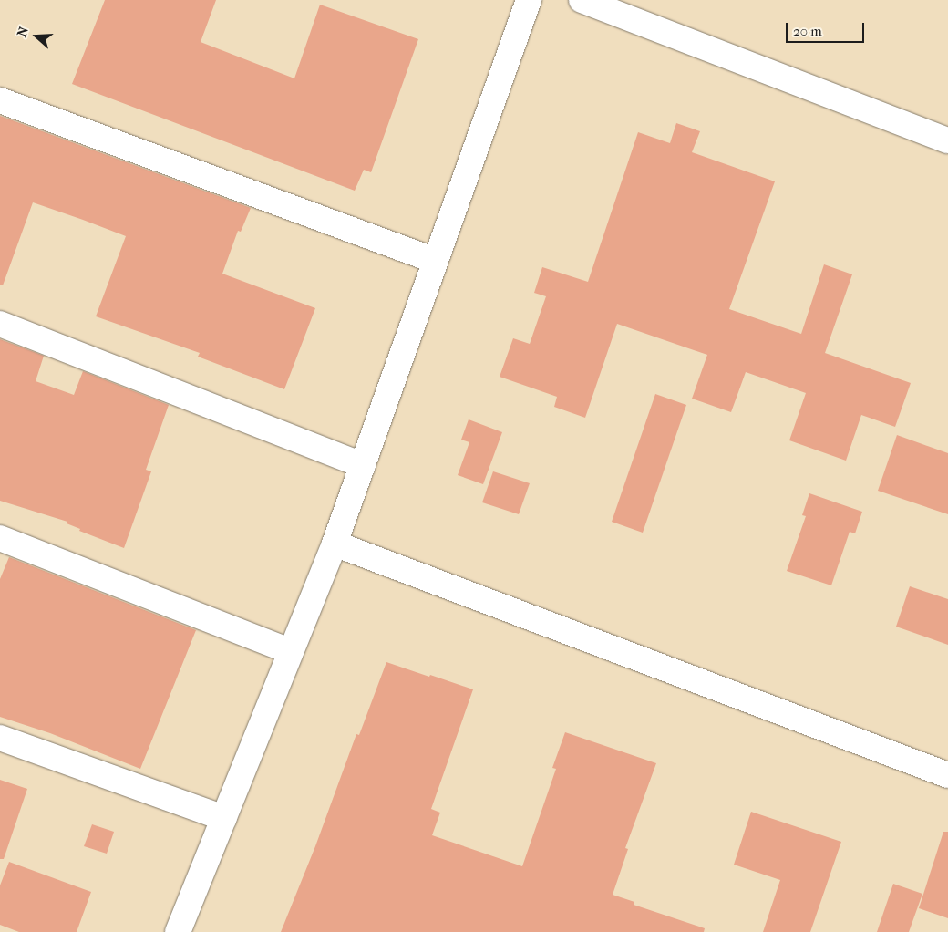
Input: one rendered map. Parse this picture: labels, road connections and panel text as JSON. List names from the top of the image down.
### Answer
{
  "scale_bar": "20 m",
  "north": "left"
}
